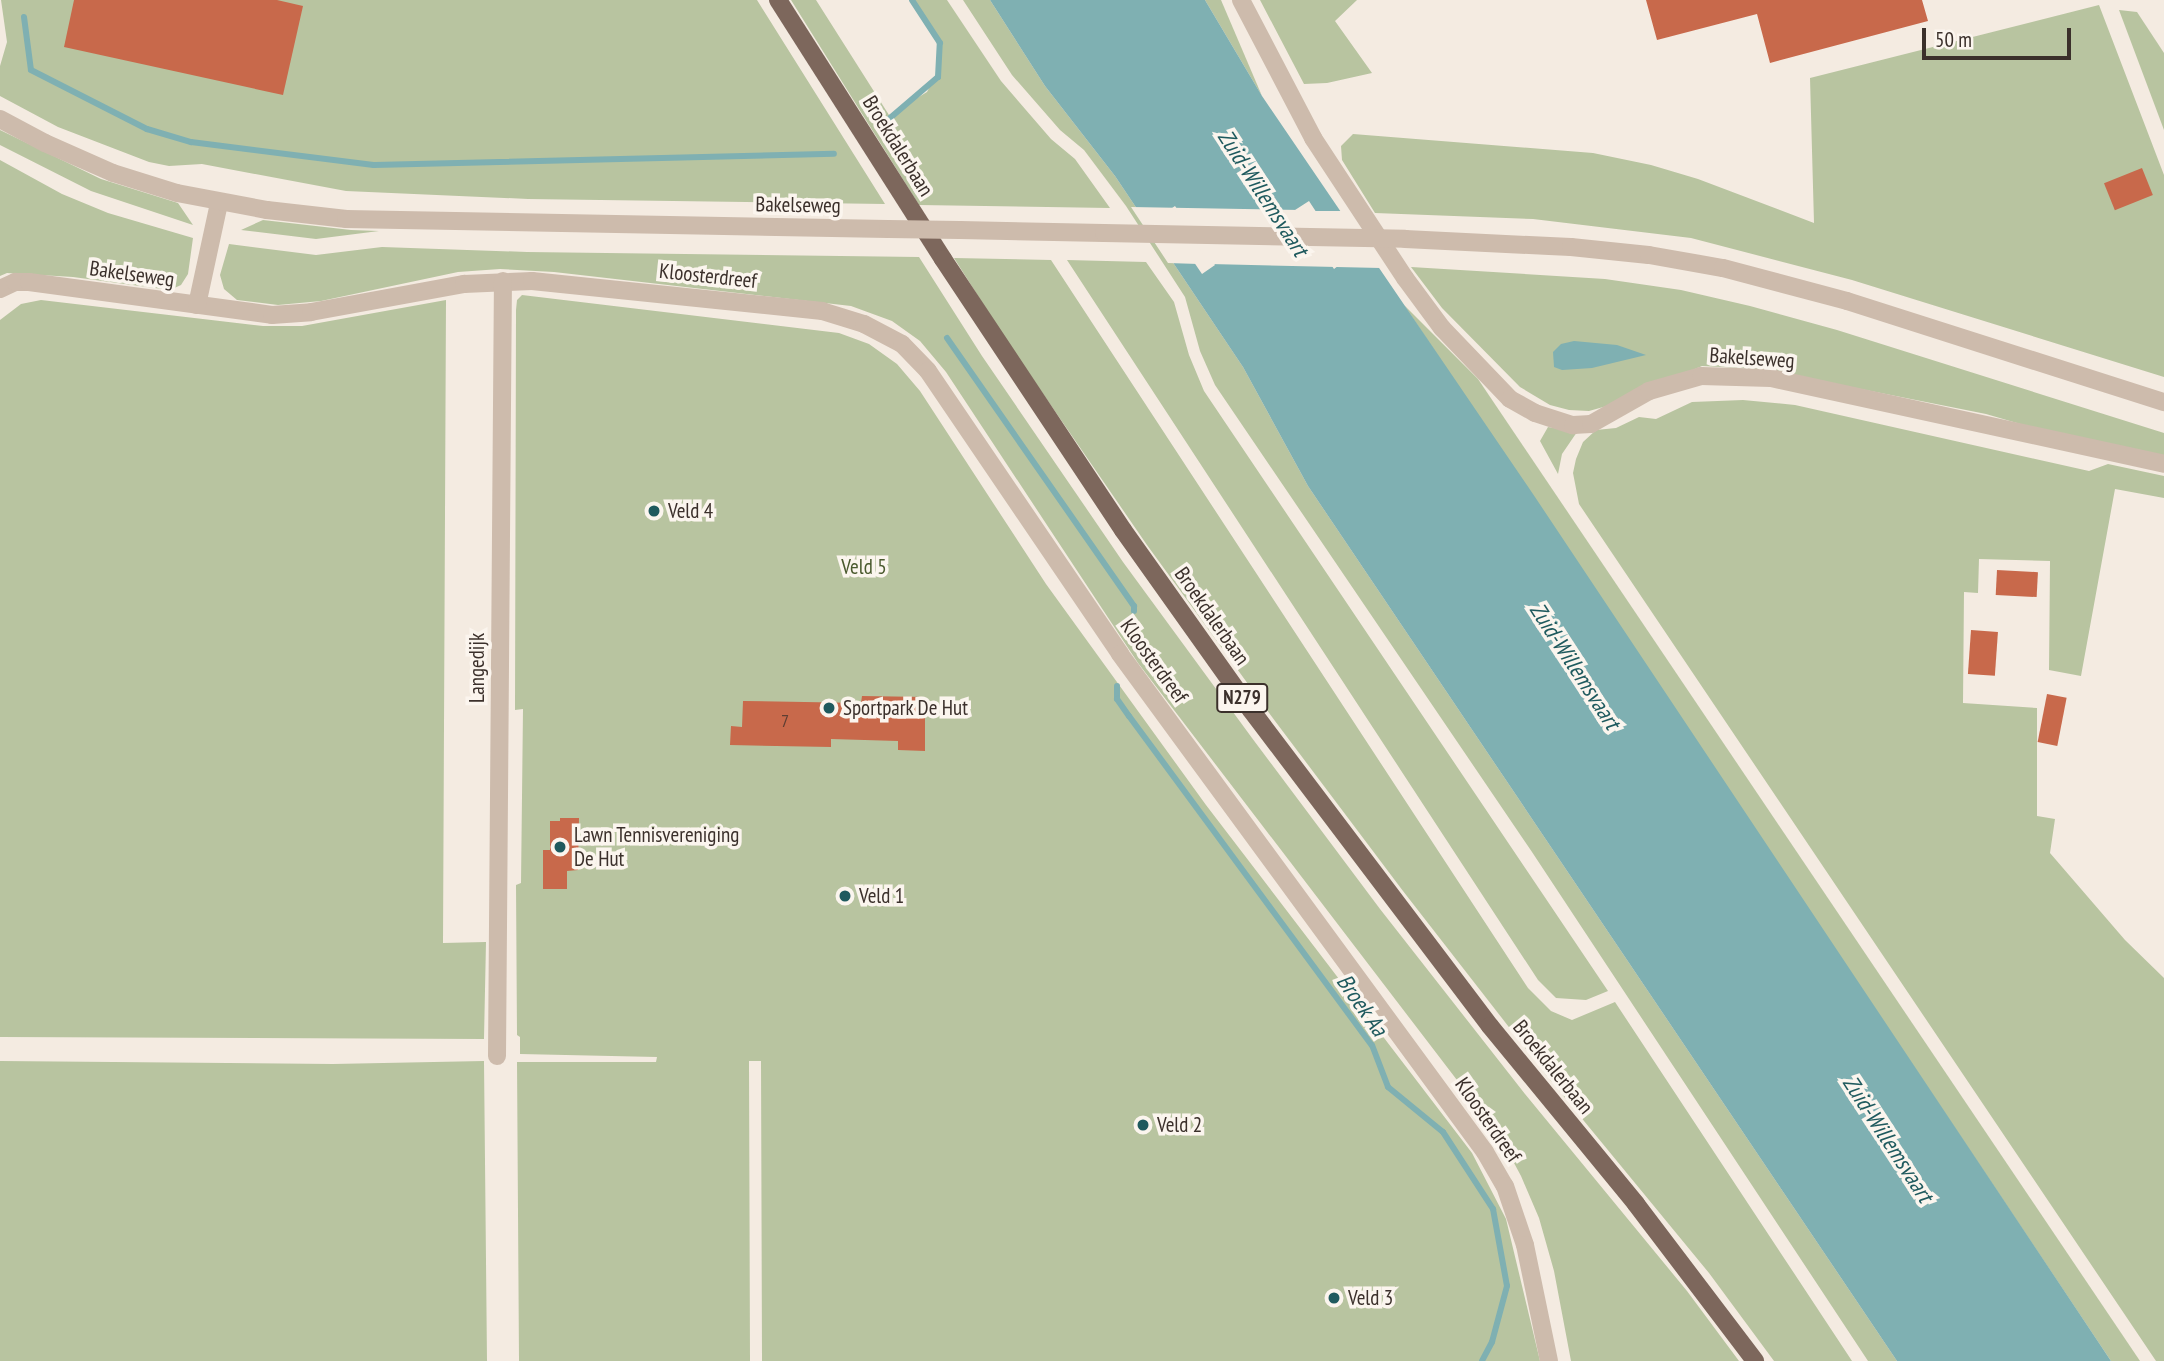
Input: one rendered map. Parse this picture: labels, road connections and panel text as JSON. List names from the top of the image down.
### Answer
{
  "streets": {
    "main road": ["Broekdalerbaan", "N279"],
    "street": ["Bakelseweg", "Kloosterdreef", "Langedijk"]
  },
  "crossings": [
    ["Bakelseweg", "Kloosterdreef"],
    ["Kloosterdreef", "Langedijk"]
  ],
  "water": ["Zuid-Willemsvaart", "Broek Aa"],
  "parks": ["Veld 5"],
  "places": [
    "Veld 4",
    "Sportpark De Hut",
    "Lawn Tennisvereniging De Hut",
    "Veld 1",
    "Veld 2",
    "Veld 3"
  ],
  "house_numbers": ["7"],
  "scale_bar": "50 m"
}
